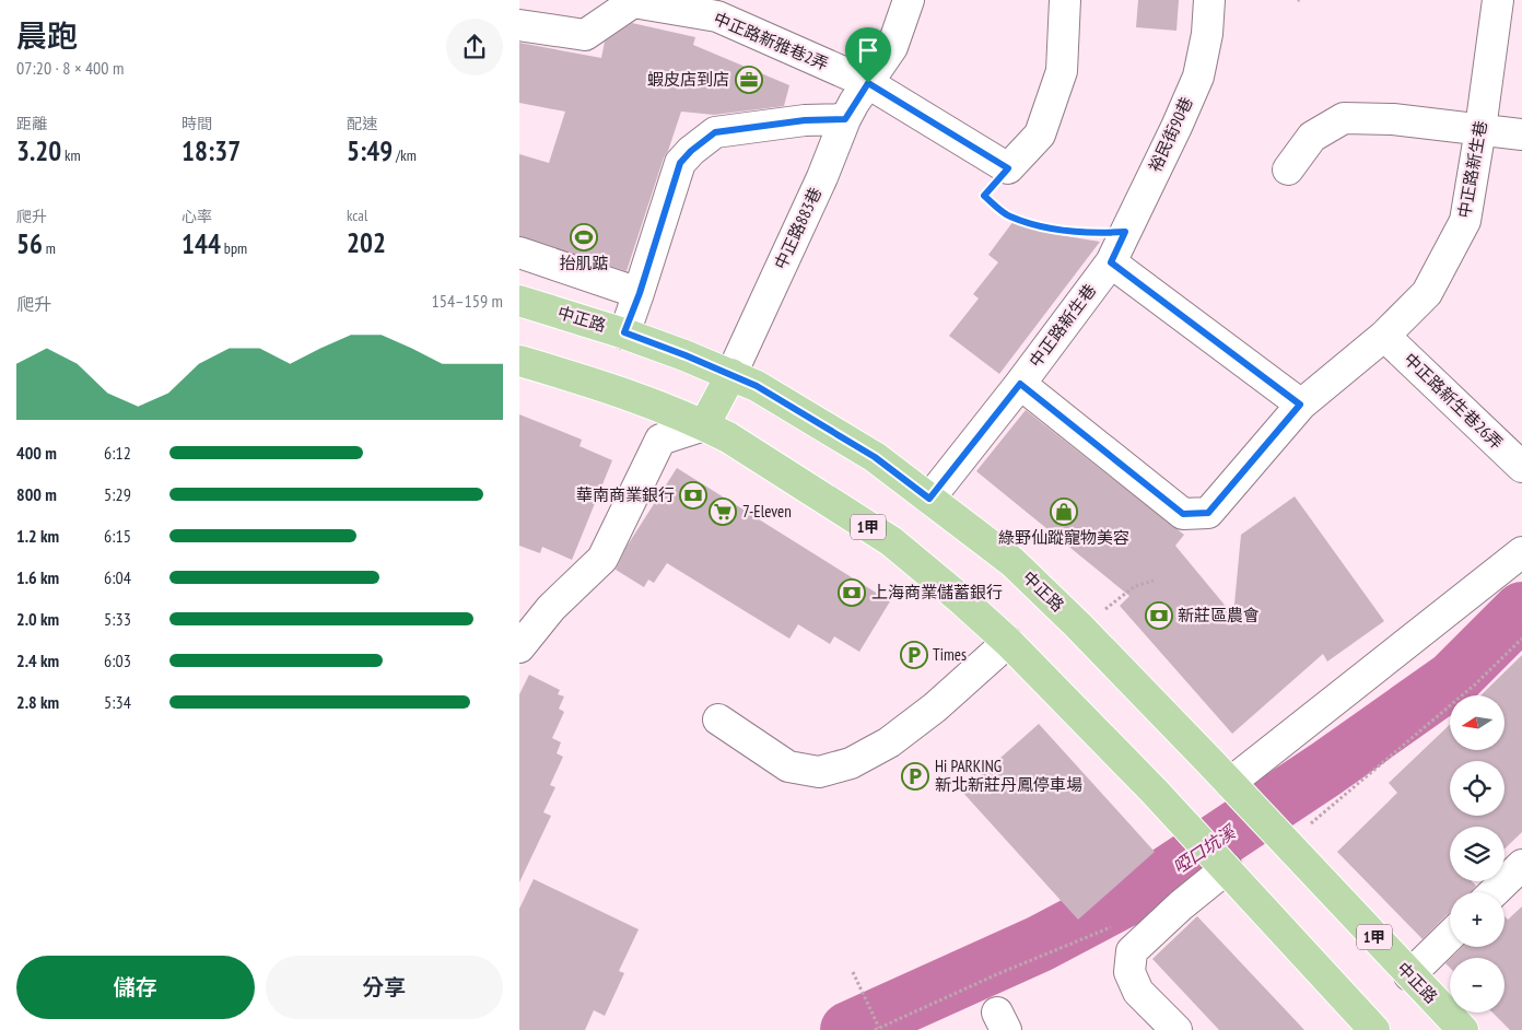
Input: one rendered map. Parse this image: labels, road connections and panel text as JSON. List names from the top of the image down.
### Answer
{
  "streets": {
    "main road": ["中正路", "1甲"],
    "street": [
      "中正路新雅巷2弄",
      "裕民街90巷",
      "中正路新生巷",
      "中正路883巷",
      "中正路新生巷26弄"
    ]
  },
  "crossings": [
    ["中正路新雅巷2弄", "中正路883巷"],
    ["裕民街90巷", "中正路新生巷"],
    ["中正路新生巷", "中正路"],
    ["中正路新生巷", "中正路新生巷26弄"],
    ["中正路883巷", "中正路"]
  ],
  "water": ["啞口坑溪"],
  "places": {
    "office": ["蝦皮店到店"],
    "sports": ["抬肌踮"],
    "bank": ["華南商業銀行", "上海商業儲蓄銀行", "新莊區農會"],
    "supermarket": ["7-Eleven"],
    "shop": ["綠野仙蹤寵物美容"],
    "parking": ["Times", "Hi PARKING 新北新莊丹鳳停車場"]
  },
  "north": "left",
  "page": {
    "heading": ["晨跑", "07:20 · 8 × 400 m"],
    "stats": [
      ["距離", "3.20 km"],
      ["時間", "18:37"],
      ["配速", "5:49 /km"],
      ["爬升", "56 m"],
      ["心率", "144 bpm"],
      ["kcal", "202"]
    ],
    "chart": ["爬升", "154–159 m"],
    "list": [
      {
        "name": "400 m",
        "note": "6:12"
      },
      {
        "name": "800 m",
        "note": "5:29"
      },
      {
        "name": "1.2 km",
        "note": "6:15"
      },
      {
        "name": "1.6 km",
        "note": "6:04"
      },
      {
        "name": "2.0 km",
        "note": "5:33"
      },
      {
        "name": "2.4 km",
        "note": "6:03"
      },
      {
        "name": "2.8 km",
        "note": "5:34"
      }
    ],
    "map_buttons": ["+", "−"],
    "buttons": ["儲存", "分享"]
  }
}
